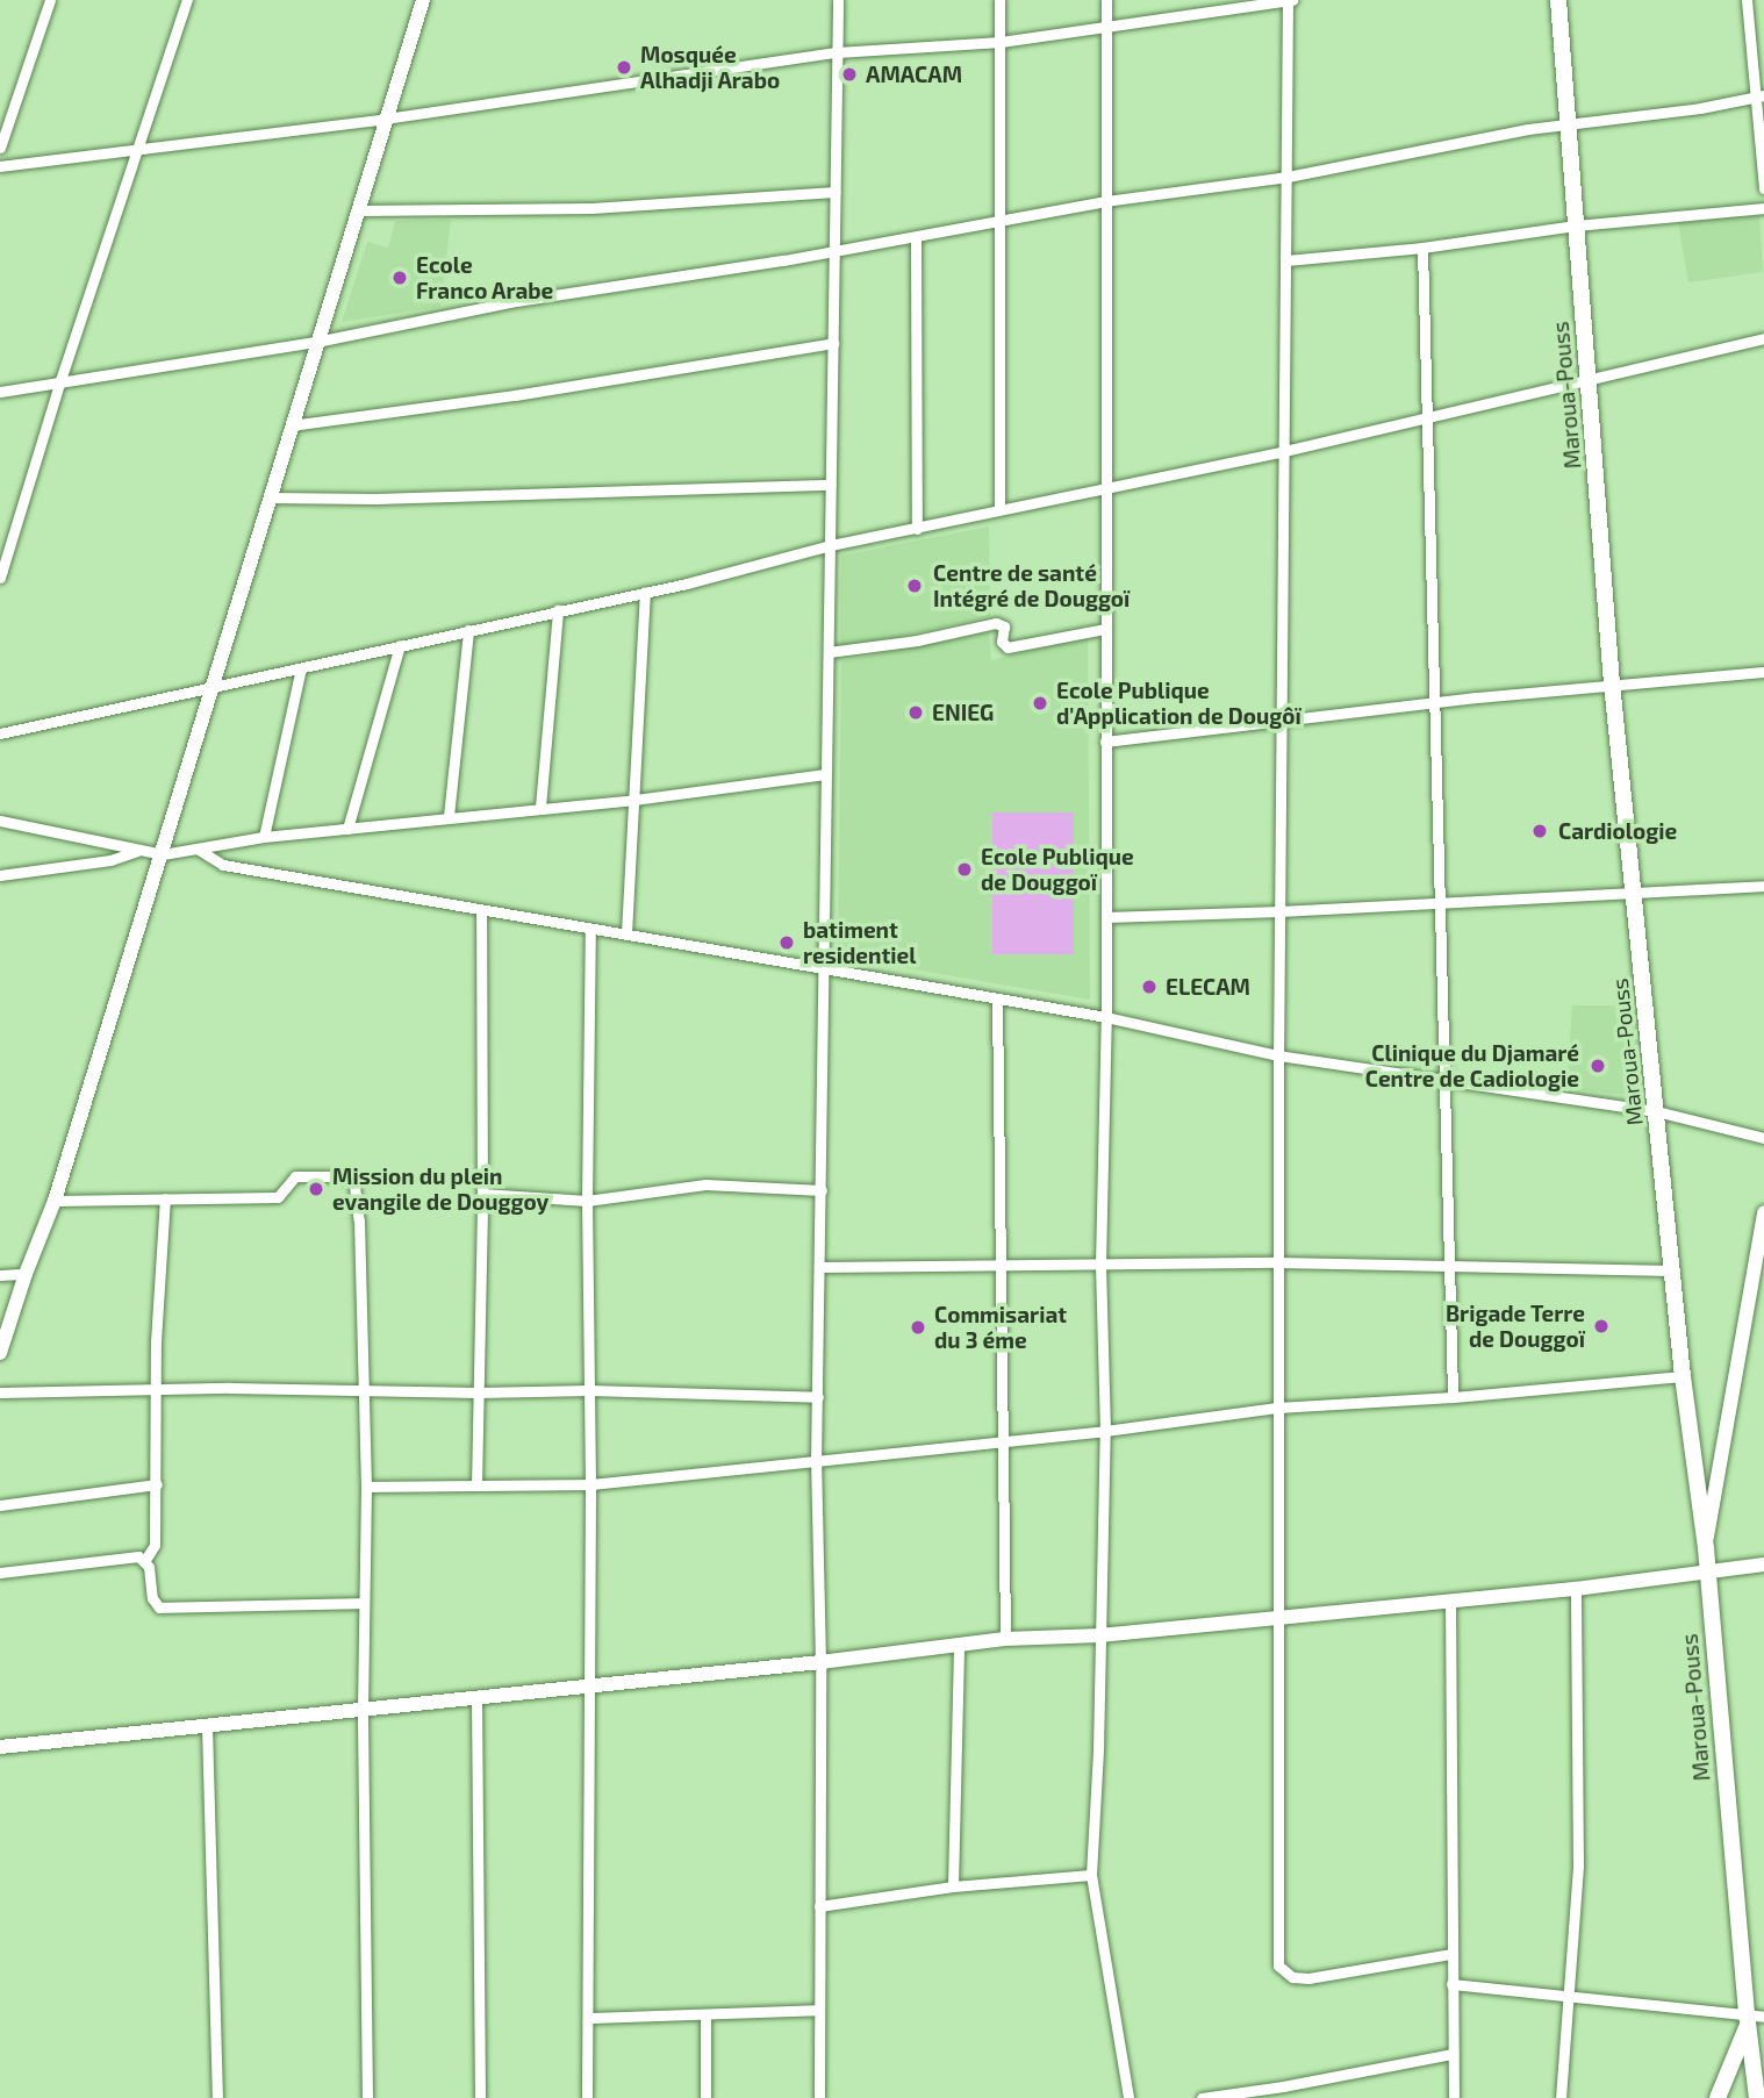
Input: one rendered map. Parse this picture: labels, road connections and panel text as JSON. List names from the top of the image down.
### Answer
{
  "streets": {
    "main road": ["Maroua-Pouss"]
  },
  "places": [
    "Mosquée Alhadji Arabo",
    "AMACAM",
    "Ecole Franco Arabe",
    "Centre de santé Intégré de Douggoï",
    "Ecole Publique d'Application de Dougôï",
    "ENIEG",
    "Cardiologie",
    "Ecole Publique de Douggoï",
    "batiment residentiel",
    "ELECAM",
    "Clinique du Djamaré Centre de Cadiologie",
    "Mission du plein evangile de Douggoy",
    "Brigade Terre de Douggoï",
    "Commisariat du 3 éme"
  ]
}
